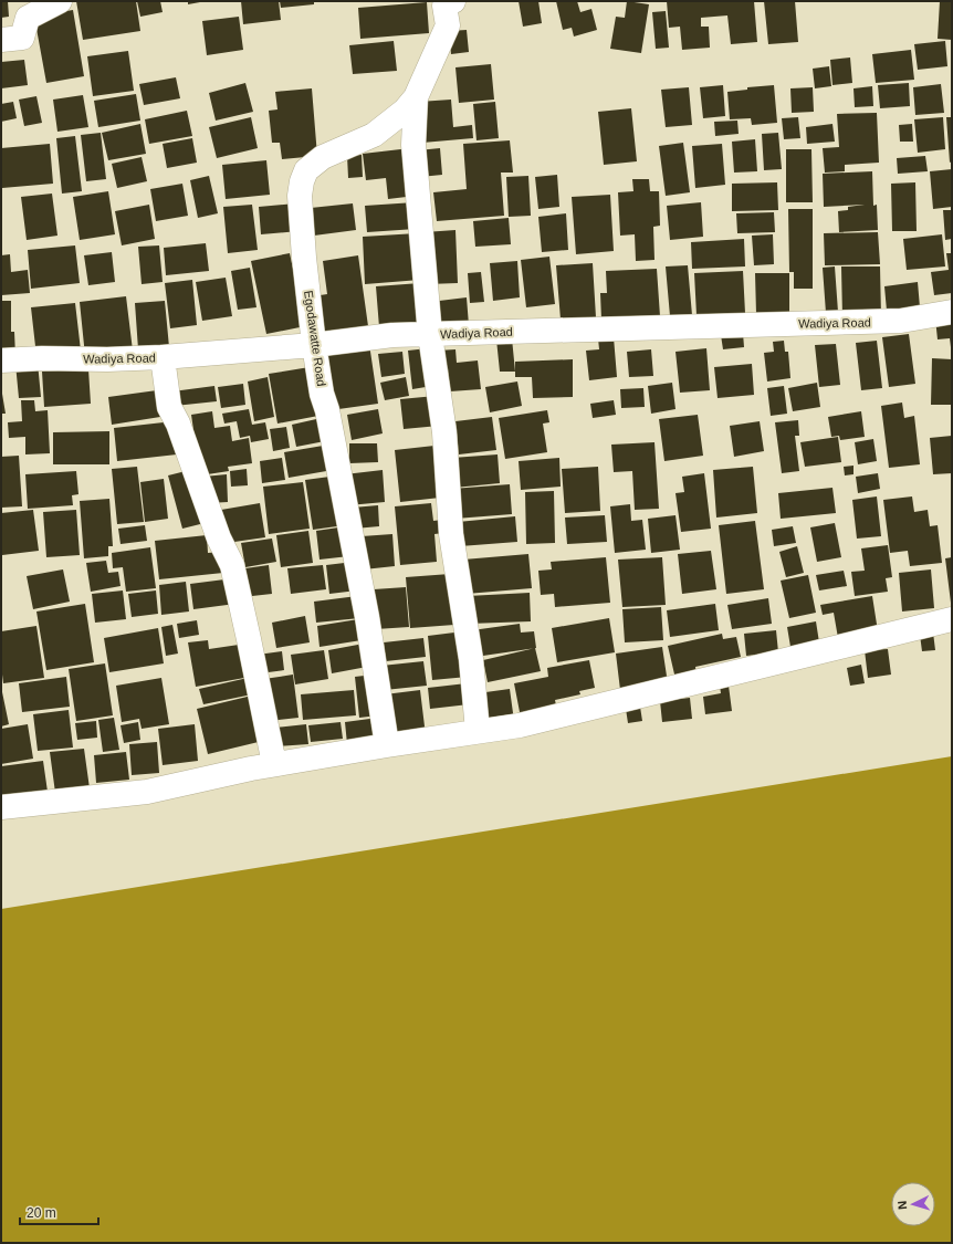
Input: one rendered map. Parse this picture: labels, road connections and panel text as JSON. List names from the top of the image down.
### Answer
{
  "streets": {
    "street": ["Wadiya Road", "Egodawatte Road"]
  },
  "crossings": [
    ["Wadiya Road", "Egodawatte Road"]
  ],
  "scale_bar": "20 m",
  "north": "left"
}
